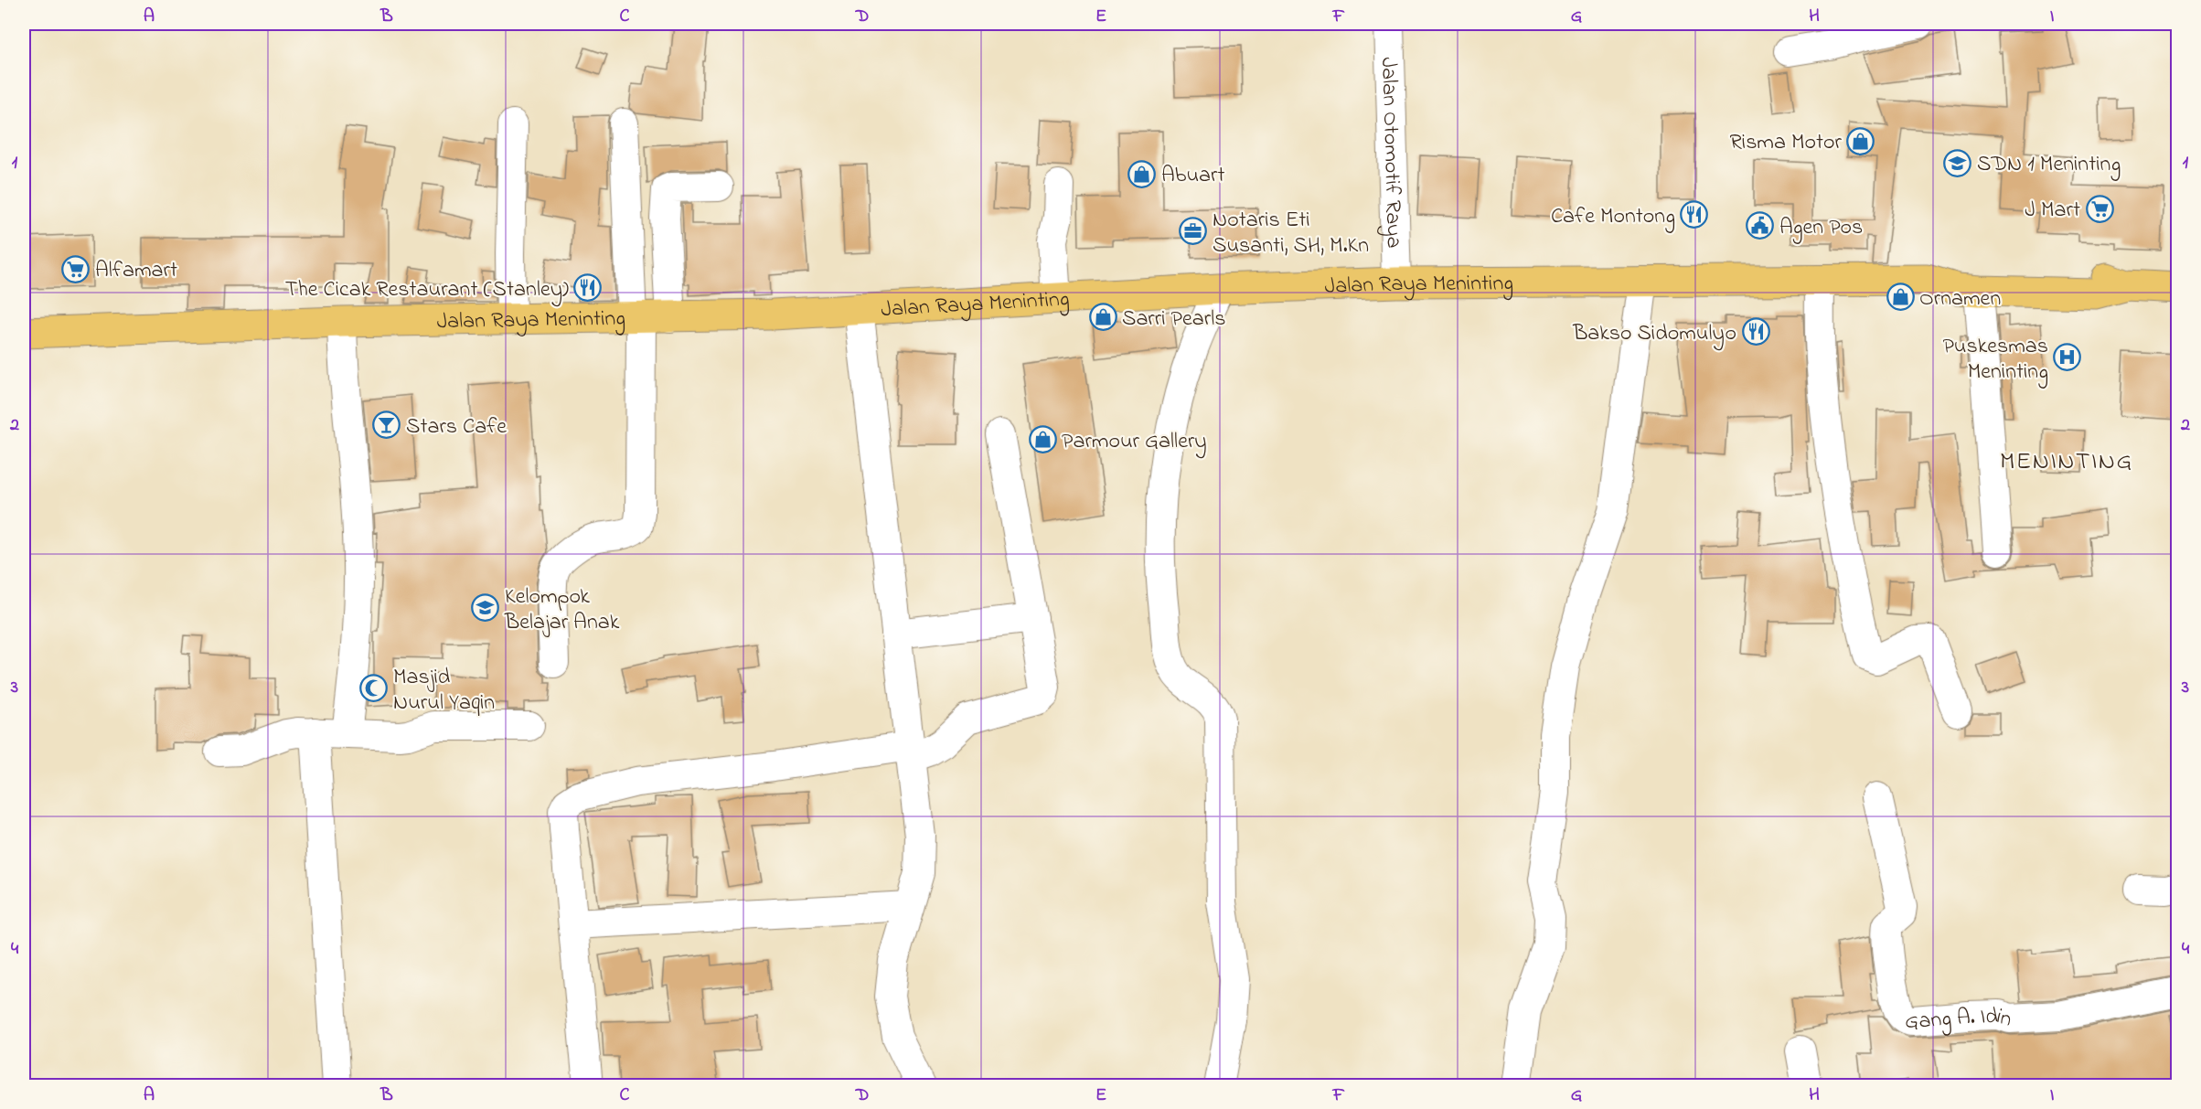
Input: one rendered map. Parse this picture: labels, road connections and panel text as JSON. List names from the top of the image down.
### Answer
{
  "streets": {
    "highway": ["Jalan Raya Meninting"],
    "street": ["Jalan Otomotif Raya", "Gang A. Idin"]
  },
  "crossings": [
    ["Jalan Otomotif Raya", "Jalan Raya Meninting"]
  ],
  "districts": ["MENINTING"],
  "places": {
    "shop": [
      "Risma Motor",
      "Abuart",
      "Ornamen",
      "Sarri Pearls",
      "Parmour Gallery"
    ],
    "school or university": ["SDN 1 Meninting", "Kelompok Belajar Anak"],
    "supermarket": ["J Mart", "Alfamart"],
    "restaurant": ["Cafe Montong", "The Cicak Restaurant (Stanley)", "Bakso Sidomulyo"],
    "public building": ["Agen Pos"],
    "office": ["Notaris Eti Susanti, SH, M.Kn"],
    "hospital": ["Puskesmas Meninting"],
    "bar": ["Stars Cafe"],
    "mosque": ["Masjid Nurul Yaqin"]
  },
  "grid": {
    "columns": [
      "A",
      "B",
      "C",
      "D",
      "E",
      "F",
      "G",
      "H",
      "I"
    ],
    "rows": [
      "1",
      "2",
      "3",
      "4"
    ]
  }
}
